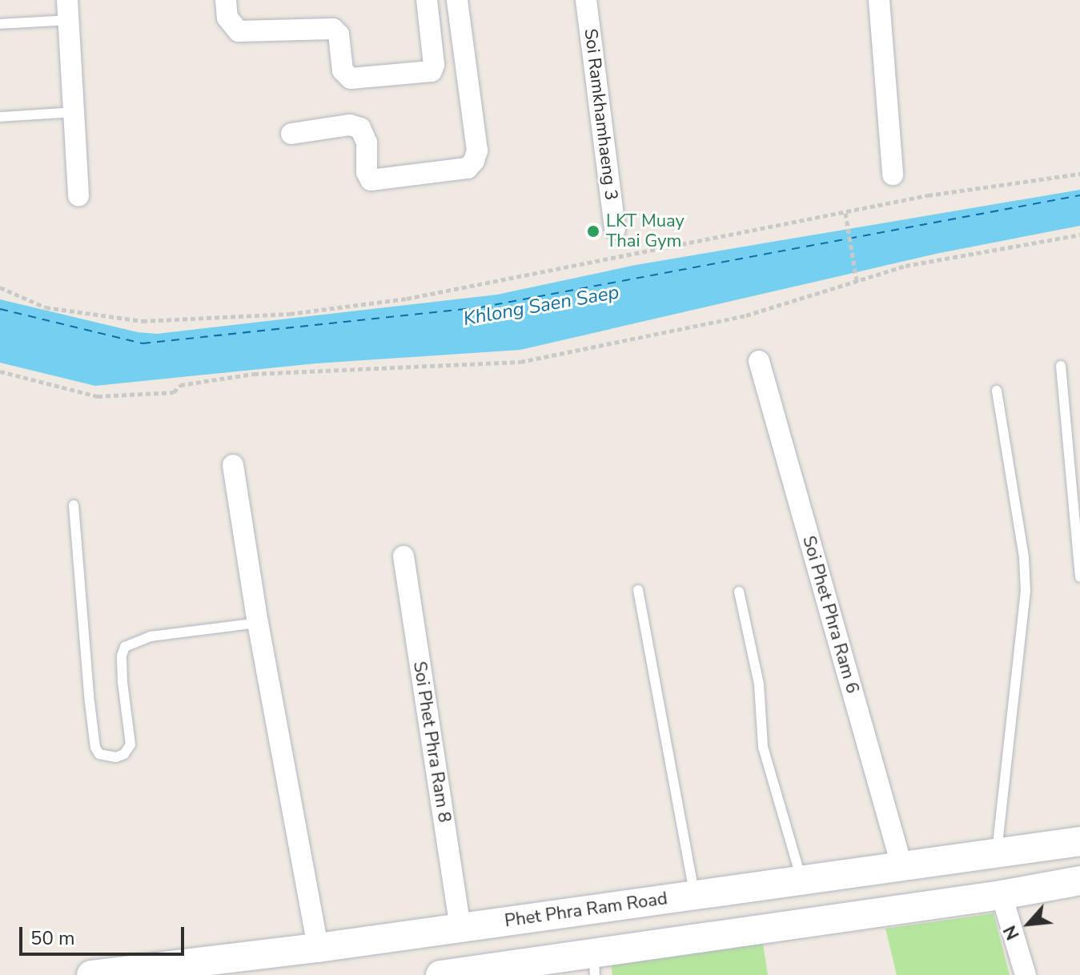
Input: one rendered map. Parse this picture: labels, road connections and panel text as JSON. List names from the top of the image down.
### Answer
{
  "streets": {
    "street": [
      "Soi Ramkhamhaeng 3",
      "Soi Phet Phra Ram 6",
      "Soi Phet Phra Ram 8",
      "Phet Phra Ram Road"
    ]
  },
  "crossings": [
    ["Soi Phet Phra Ram 6", "Phet Phra Ram Road"],
    ["Soi Phet Phra Ram 8", "Phet Phra Ram Road"]
  ],
  "water": ["Khlong Saen Saep"],
  "places": ["LKT Muay Thai Gym"],
  "scale_bar": "50 m",
  "north": "bottom left"
}
